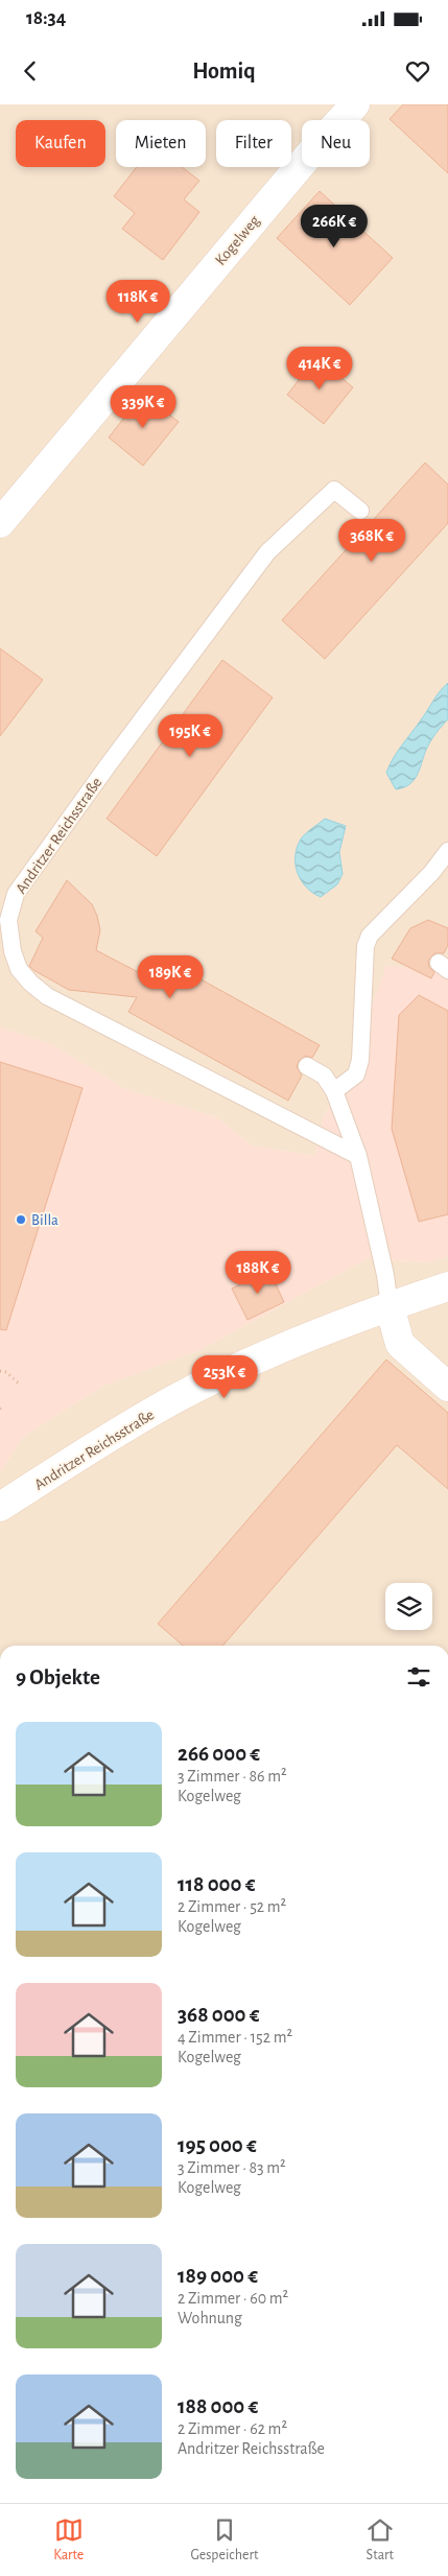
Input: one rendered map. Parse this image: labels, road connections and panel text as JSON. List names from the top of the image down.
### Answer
{
  "streets": {
    "street": ["Kogelweg", "Andritzer Reichsstraße"]
  },
  "places": ["Billa"],
  "page": {
    "status": "18:34",
    "header": "Homiq",
    "chip": [
      "Kaufen",
      "Mieten",
      "Filter",
      "Neu"
    ],
    "price": [
      "266K €",
      "118K €",
      "414K €",
      "339K €",
      "368K €",
      "195K €",
      "189K €",
      "188K €",
      "253K €"
    ],
    "heading": "9 Objekte",
    "list": [
      {
        "name": "266 000 €",
        "note": "3 Zimmer · 86 m² · Kogelweg"
      },
      {
        "name": "118 000 €",
        "note": "2 Zimmer · 52 m² · Kogelweg"
      },
      {
        "name": "368 000 €",
        "note": "4 Zimmer · 152 m² · Kogelweg"
      },
      {
        "name": "195 000 €",
        "note": "3 Zimmer · 83 m² · Kogelweg"
      },
      {
        "name": "189 000 €",
        "note": "2 Zimmer · 60 m² · Wohnung"
      },
      {
        "name": "188 000 €",
        "note": "2 Zimmer · 62 m² · Andritzer Reichsstraße"
      }
    ],
    "tabs": ["Karte", "Gespeichert", "Start"]
  }
}
